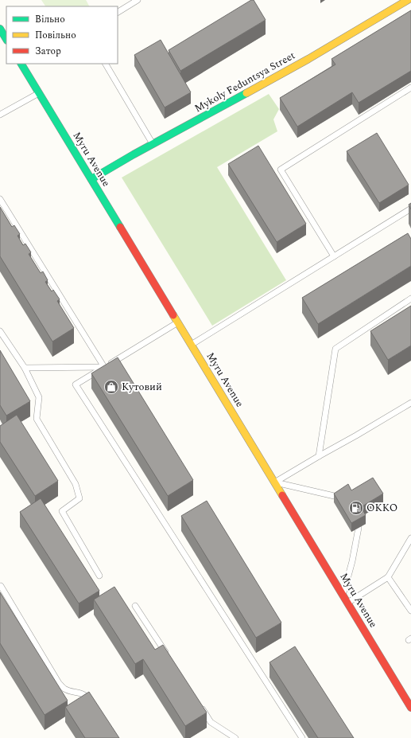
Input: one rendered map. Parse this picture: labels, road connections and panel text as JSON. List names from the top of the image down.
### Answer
{
  "streets": {
    "main road": ["Mykoly Feduntsya Street", "Myru Avenue"]
  },
  "crossings": [
    ["Mykoly Feduntsya Street", "Myru Avenue"]
  ],
  "places": {
    "shop": ["Кутовий"],
    "fuel station": ["OKKO"]
  },
  "legend": ["Вільно", "Повільно", "Затор"]
}
